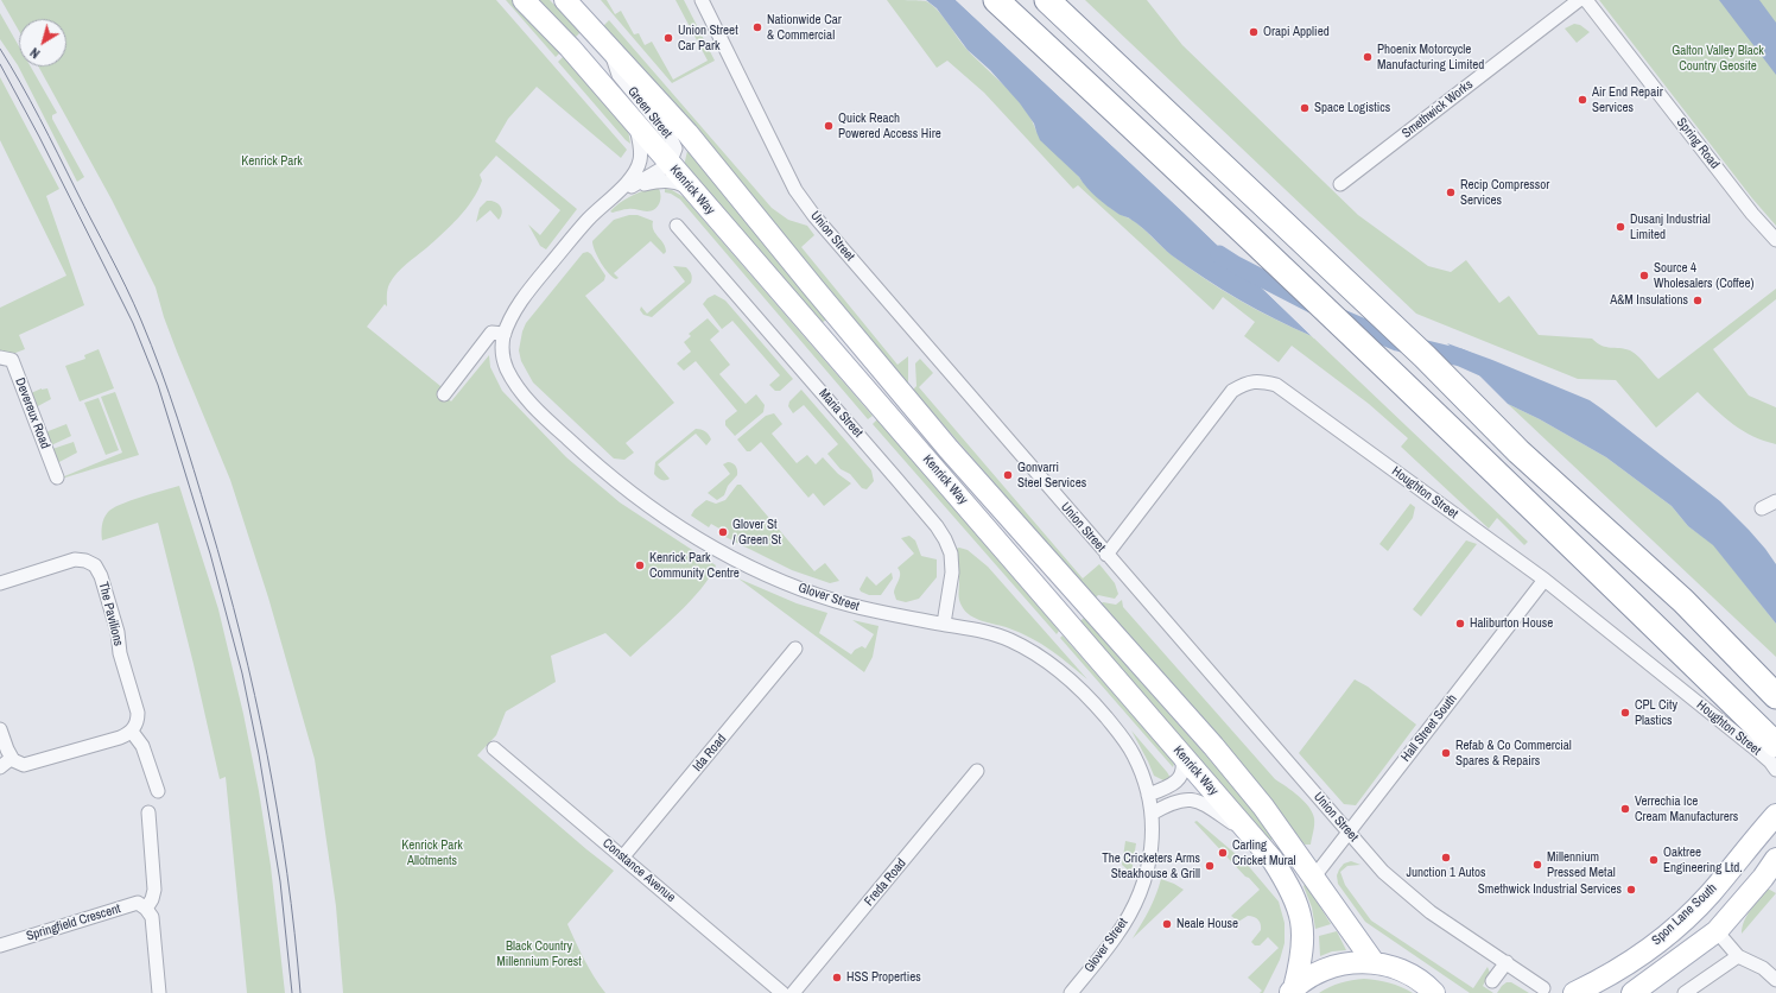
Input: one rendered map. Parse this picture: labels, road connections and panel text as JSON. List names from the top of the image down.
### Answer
{
  "streets": {
    "main road": ["Kenrick Way", "Spon Lane South"],
    "street": [
      "Smethwick Works",
      "Green Street",
      "Spring Road",
      "Union Street",
      "Devereux Road",
      "Maria Street",
      "Houghton Street",
      "Glover Street",
      "The Pavilions",
      "Hall Street South",
      "Ida Road",
      "Constance Avenue",
      "Freda Road",
      "Springfield Crescent"
    ]
  },
  "crossings": [
    ["Green Street", "Kenrick Way"],
    ["Green Street", "Glover Street"],
    ["Kenrick Way", "Hall Street South"],
    ["Union Street", "Houghton Street"],
    ["Union Street", "Hall Street South"],
    ["Maria Street", "Glover Street"],
    ["Houghton Street", "Hall Street South"],
    ["Ida Road", "Constance Avenue"]
  ],
  "parks": [
    "Galton Valley Black Country Geosite",
    "Kenrick Park",
    "Kenrick Park Allotments",
    "Black Country Millennium Forest"
  ],
  "places": [
    "Nationwide Car & Commercial",
    "Orapi Applied",
    "Union Street Car Park",
    "Phoenix Motorcycle Manufacturing Limited",
    "Air End Repair Services",
    "Space Logistics",
    "Quick Reach Powered Access Hire",
    "Recip Compressor Services",
    "Dusanj Industrial Limited",
    "Source 4 Wholesalers (Coffee)",
    "A&M Insulations",
    "Gonvarri Steel Services",
    "Glover St / Green St",
    "Kenrick Park Community Centre",
    "Haliburton House",
    "CPL City Plastics",
    "Refab & Co Commercial Spares & Repairs",
    "Verrechia Ice Cream Manufacturers",
    "Carling Cricket Mural",
    "Junction 1 Autos",
    "Oaktree Engineering Ltd.",
    "Millennium Pressed Metal",
    "The Cricketers Arms Steakhouse & Grill",
    "Smethwick Industrial Services",
    "Neale House",
    "HSS Properties"
  ],
  "north": "bottom left"
}
